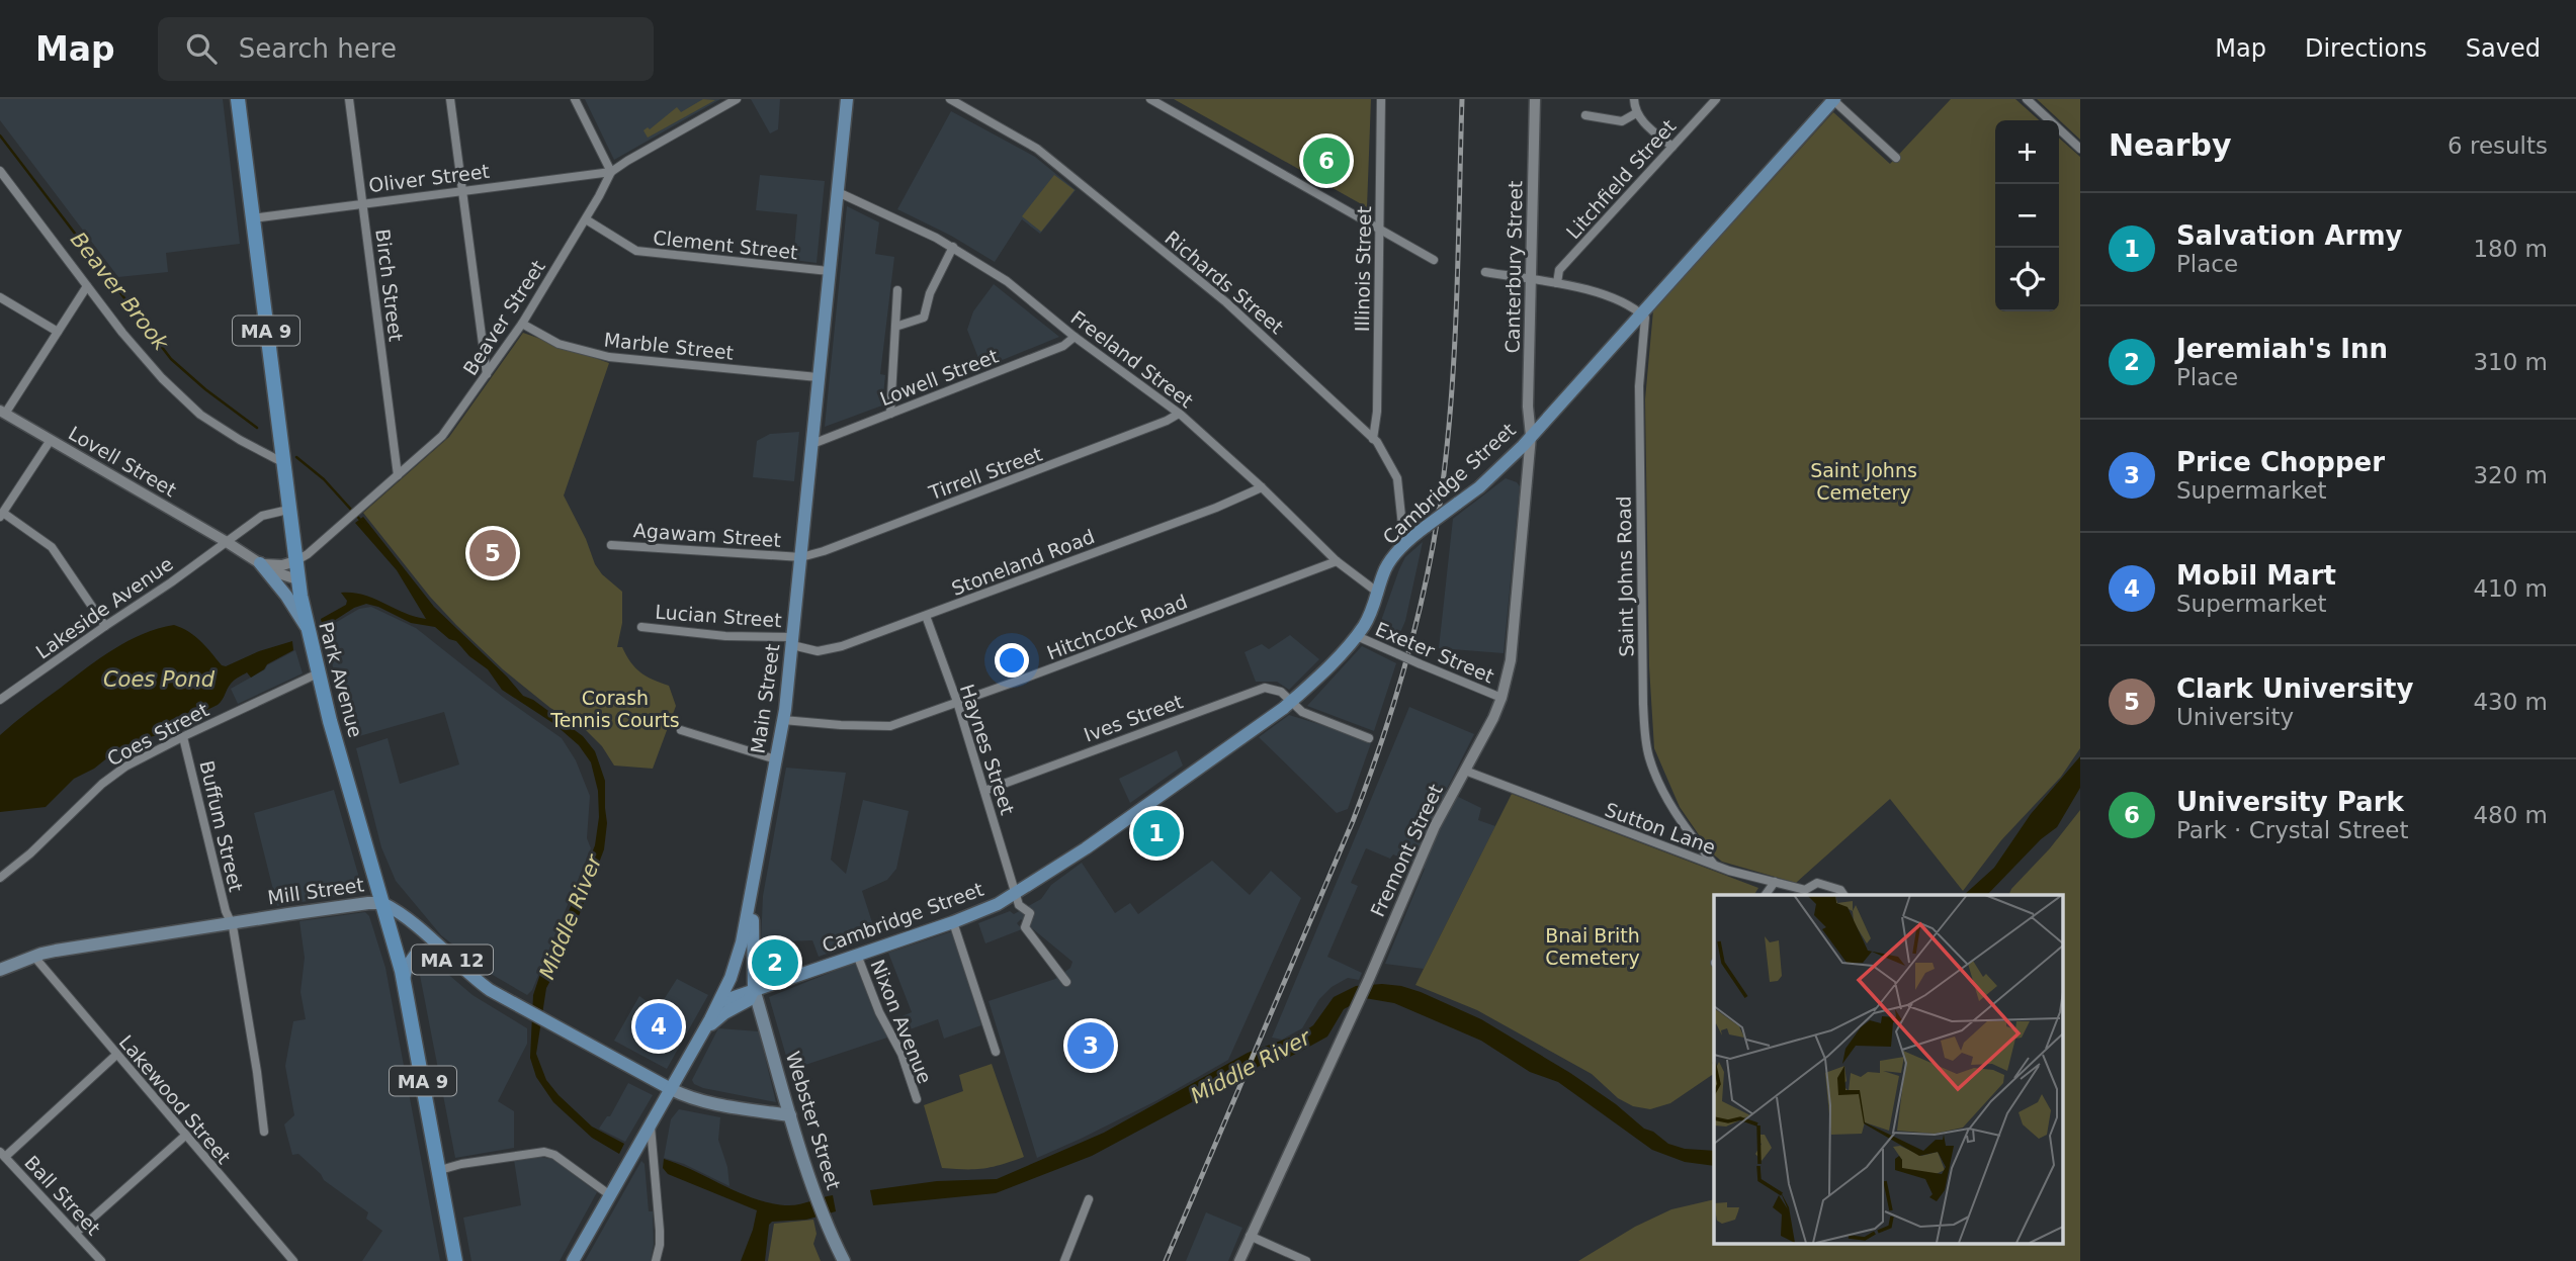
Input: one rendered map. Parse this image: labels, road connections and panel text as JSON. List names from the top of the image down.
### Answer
{
  "streets": {
    "highway": ["MA 9", "Park Avenue"],
    "main road": [
      "Cambridge Street",
      "Main Street",
      "Mill Street",
      "MA 12",
      "Webster Street"
    ],
    "street": [
      "Oliver Street",
      "Litchfield Street",
      "Clement Street",
      "Canterbury Street",
      "Illinois Street",
      "Richards Street",
      "Birch Street",
      "Beaver Street",
      "Marble Street",
      "Freeland Street",
      "Lowell Street",
      "Lovell Street",
      "Tirrell Street",
      "Agawam Street",
      "Stoneland Road",
      "Saint Johns Road",
      "Lakeside Avenue",
      "Lucian Street",
      "Hitchcock Road",
      "Exeter Street",
      "Ives Street",
      "Coes Street",
      "Haynes Street",
      "Buffum Street",
      "Sutton Lane",
      "Fremont Street",
      "Nixon Avenue",
      "Lakewood Street",
      "Ball Street"
    ]
  },
  "crossings": [
    ["Oliver Street", "Birch Street"],
    ["Oliver Street", "Beaver Street"],
    ["Oliver Street", "Park Avenue"],
    ["Clement Street", "Beaver Street"],
    ["Clement Street", "Main Street"],
    ["Canterbury Street", "Cambridge Street"],
    ["Canterbury Street", "Fremont Street"],
    ["Illinois Street", "Richards Street"],
    ["Richards Street", "Cambridge Street"],
    ["Birch Street", "Beaver Street"],
    ["Beaver Street", "Marble Street"],
    ["Beaver Street", "Park Avenue"],
    ["Marble Street", "Main Street"],
    ["Freeland Street", "Lowell Street"],
    ["Freeland Street", "Tirrell Street"],
    ["Freeland Street", "Cambridge Street"],
    ["Freeland Street", "Stoneland Road"],
    ["Freeland Street", "Hitchcock Road"],
    ["Freeland Street", "Main Street"],
    ["Lowell Street", "Main Street"],
    ["Lovell Street", "Lakeside Avenue"],
    ["Lovell Street", "Park Avenue"],
    ["Tirrell Street", "Agawam Street"],
    ["Tirrell Street", "Main Street"],
    ["Cambridge Street", "Saint Johns Road"],
    ["Cambridge Street", "Exeter Street"],
    ["Cambridge Street", "Main Street"],
    ["Cambridge Street", "Ives Street"],
    ["Cambridge Street", "Haynes Street"],
    ["Cambridge Street", "Fremont Street"],
    ["Cambridge Street", "Nixon Avenue"],
    ["Cambridge Street", "Webster Street"],
    ["Agawam Street", "Main Street"],
    ["Stoneland Road", "Lucian Street"],
    ["Stoneland Road", "Main Street"],
    ["Stoneland Road", "Haynes Street"],
    ["Saint Johns Road", "Sutton Lane"],
    ["Lakeside Avenue", "Park Avenue"],
    ["Lucian Street", "Main Street"],
    ["Hitchcock Road", "Main Street"],
    ["Hitchcock Road", "Haynes Street"],
    ["Exeter Street", "Fremont Street"],
    ["Park Avenue", "Coes Street"],
    ["Park Avenue", "Mill Street"],
    ["Main Street", "Mill Street"],
    ["Main Street", "MA 12"],
    ["Main Street", "Webster Street"],
    ["Ives Street", "Haynes Street"],
    ["Coes Street", "Buffum Street"],
    ["Buffum Street", "Mill Street"],
    ["Sutton Lane", "Fremont Street"],
    ["Mill Street", "MA 12"],
    ["Mill Street", "Lakewood Street"],
    ["MA 12", "Webster Street"]
  ],
  "water": ["Beaver Brook", "Coes Pond", "Middle River"],
  "parks": ["Saint Johns Cemetery", "Corash Tennis Courts", "Bnai Brith Cemetery"],
  "page": {
    "header": "Map",
    "search": "Search here",
    "nav": ["Map", "Directions", "Saved"],
    "heading": ["Nearby", "6 results"],
    "map_buttons": ["+", "−"],
    "pins": [
      "6",
      "5",
      "1",
      "2",
      "4",
      "3"
    ],
    "list": [
      {
        "mark": "1",
        "name": "Salvation Army",
        "note": "Place",
        "value": "180 m"
      },
      {
        "mark": "2",
        "name": "Jeremiah's Inn",
        "note": "Place",
        "value": "310 m"
      },
      {
        "mark": "3",
        "name": "Price Chopper",
        "note": "Supermarket",
        "value": "320 m"
      },
      {
        "mark": "4",
        "name": "Mobil Mart",
        "note": "Supermarket",
        "value": "410 m"
      },
      {
        "mark": "5",
        "name": "Clark University",
        "note": "University",
        "value": "430 m"
      },
      {
        "mark": "6",
        "name": "University Park",
        "note": "Park · Crystal Street",
        "value": "480 m"
      }
    ]
  }
}
